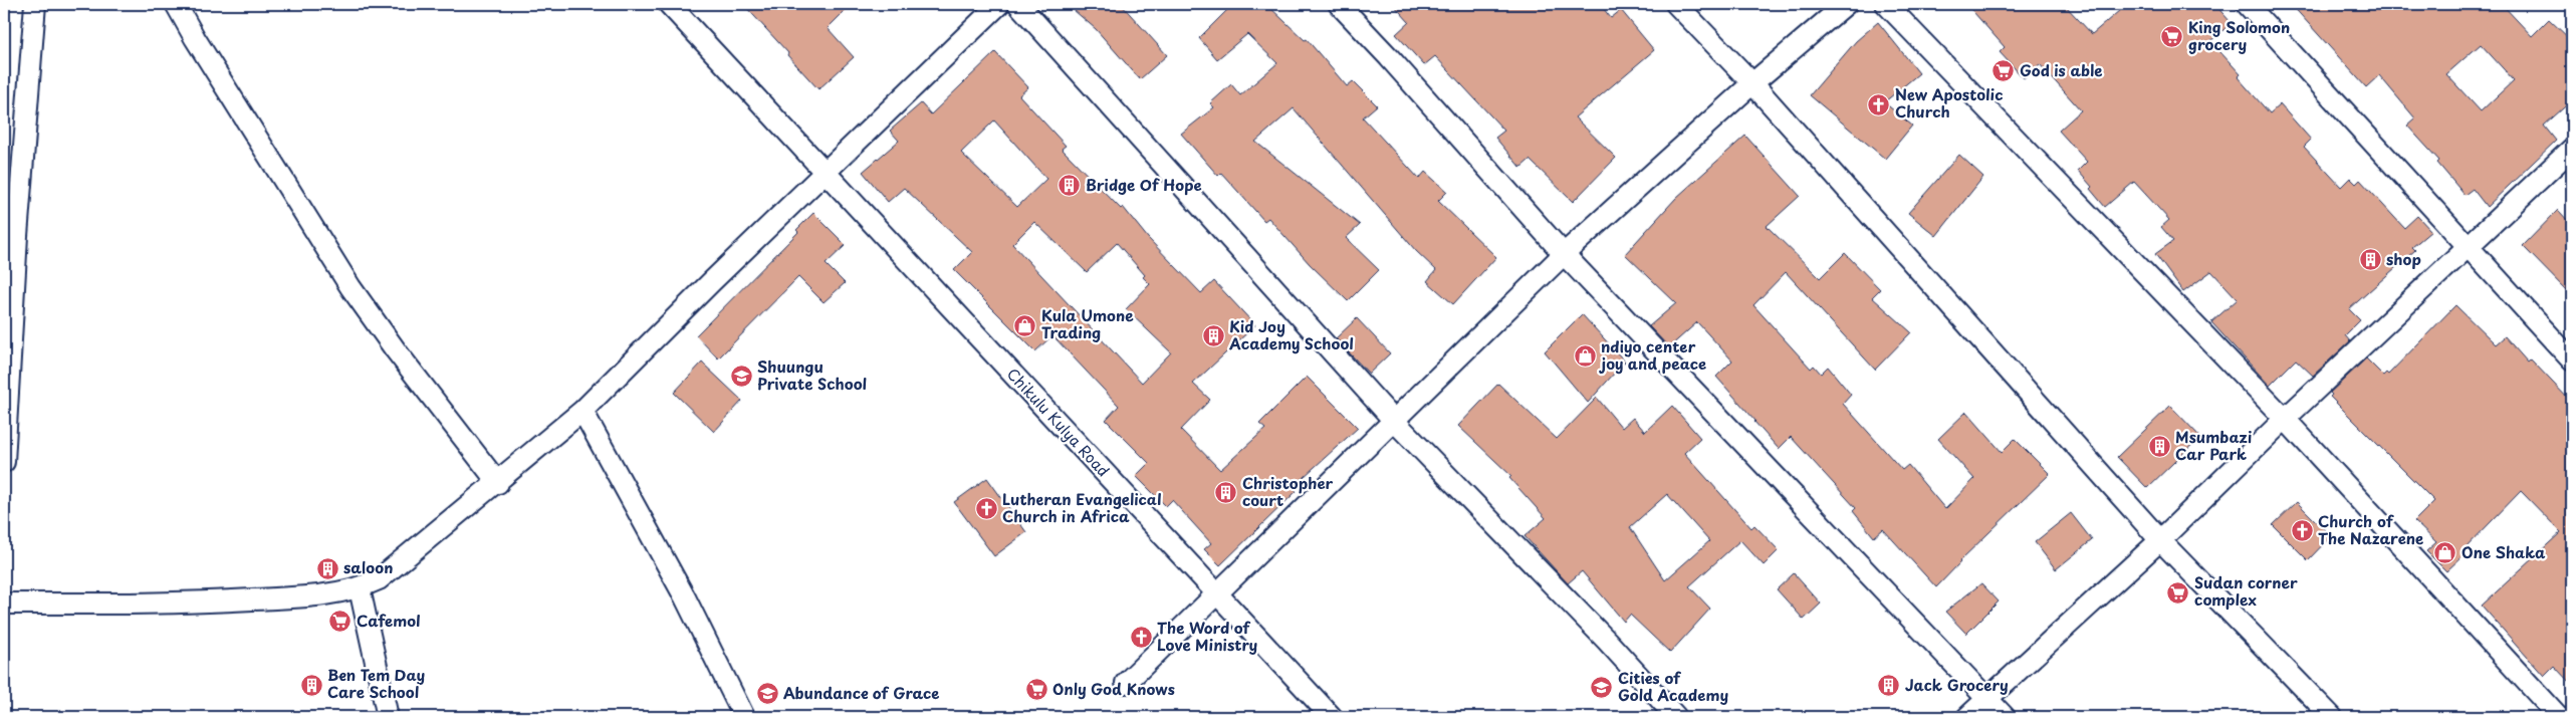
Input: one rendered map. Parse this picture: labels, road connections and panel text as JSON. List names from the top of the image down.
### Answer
{
  "streets": {
    "street": ["Chikulu Kulya Road"]
  },
  "places": {
    "supermarket": [
      "King Solomon grocery",
      "God is able",
      "Sudan corner complex",
      "Cafemol",
      "Only God Knows"
    ],
    "church": [
      "New Apostolic Church",
      "Lutheran Evangelical Church in Africa",
      "Church of The Nazarene",
      "The Word of Love Ministry"
    ],
    "building": [
      "Bridge Of Hope",
      "shop",
      "Kid Joy Academy School",
      "Msumbazi Car Park",
      "Christopher court",
      "saloon",
      "Ben Tem Day Care School",
      "Jack Grocery"
    ],
    "shop": ["Kula Umone Trading", "ndiyo center joy and peace", "One Shaka"],
    "school or university": ["Shuungu Private School", "Cities of Gold Academy", "Abundance of Grace"]
  }
}
